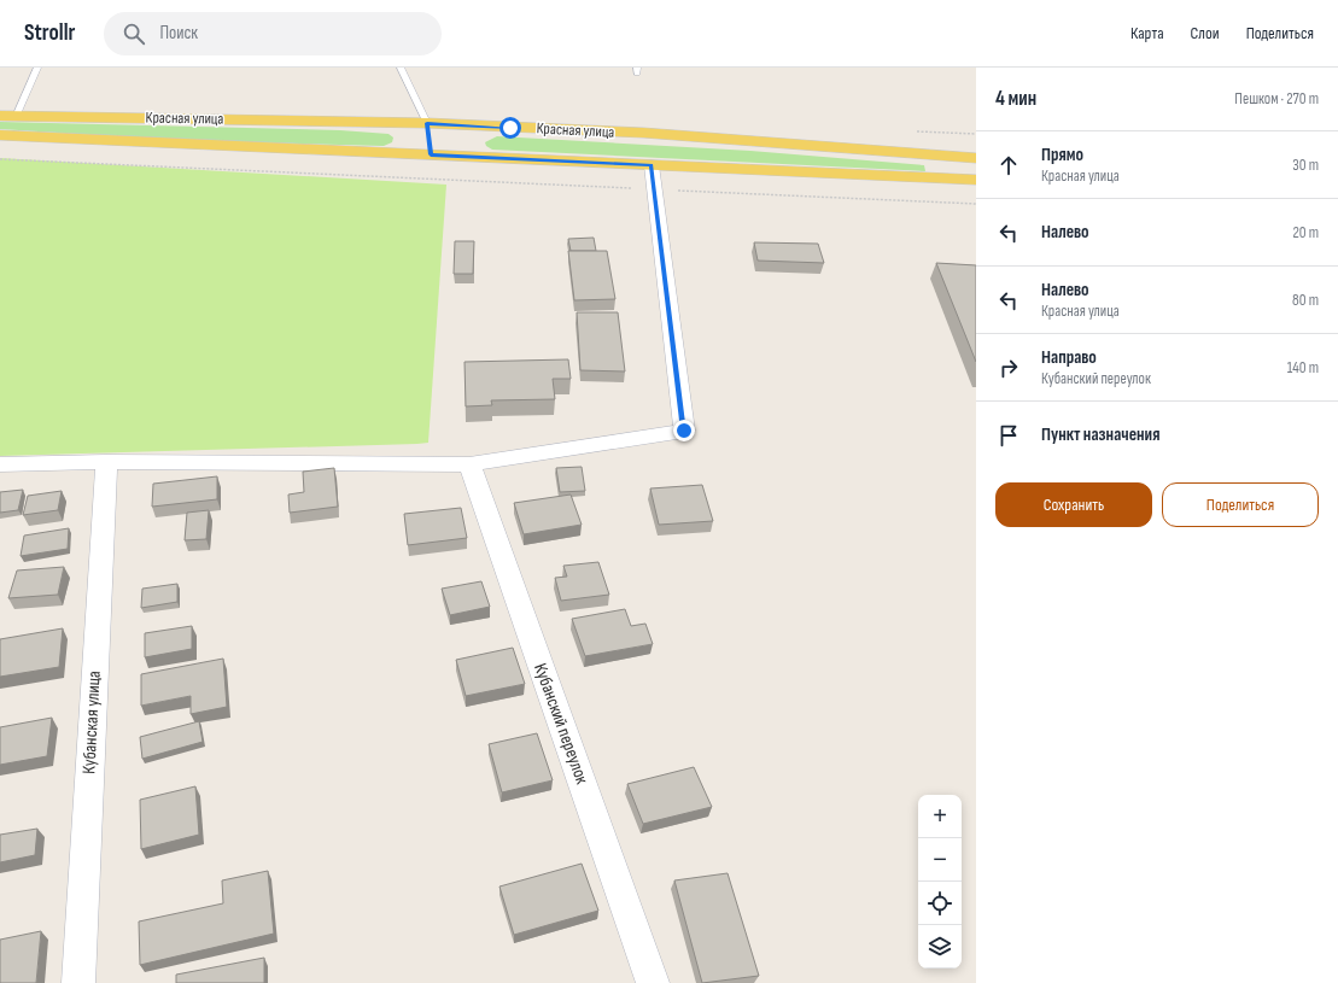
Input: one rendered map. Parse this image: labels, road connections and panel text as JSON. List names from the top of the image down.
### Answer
{
  "streets": {
    "main road": ["Красная улица"],
    "street": ["Кубанская улица", "Кубанский переулок"]
  },
  "page": {
    "header": "Strollr",
    "search": "Поиск",
    "nav": ["Карта", "Слои", "Поделиться"],
    "heading": ["4 мин", "Пешком · 270 m"],
    "list": [
      ["Прямо", "Красная улица", "30 m"],
      ["Налево", "20 m"],
      ["Налево", "Красная улица", "80 m"],
      ["Направо", "Кубанский переулок", "140 m"],
      "Пункт назначения"
    ],
    "buttons": ["Сохранить", "Поделиться"],
    "map_buttons": ["+", "−"]
  }
}
